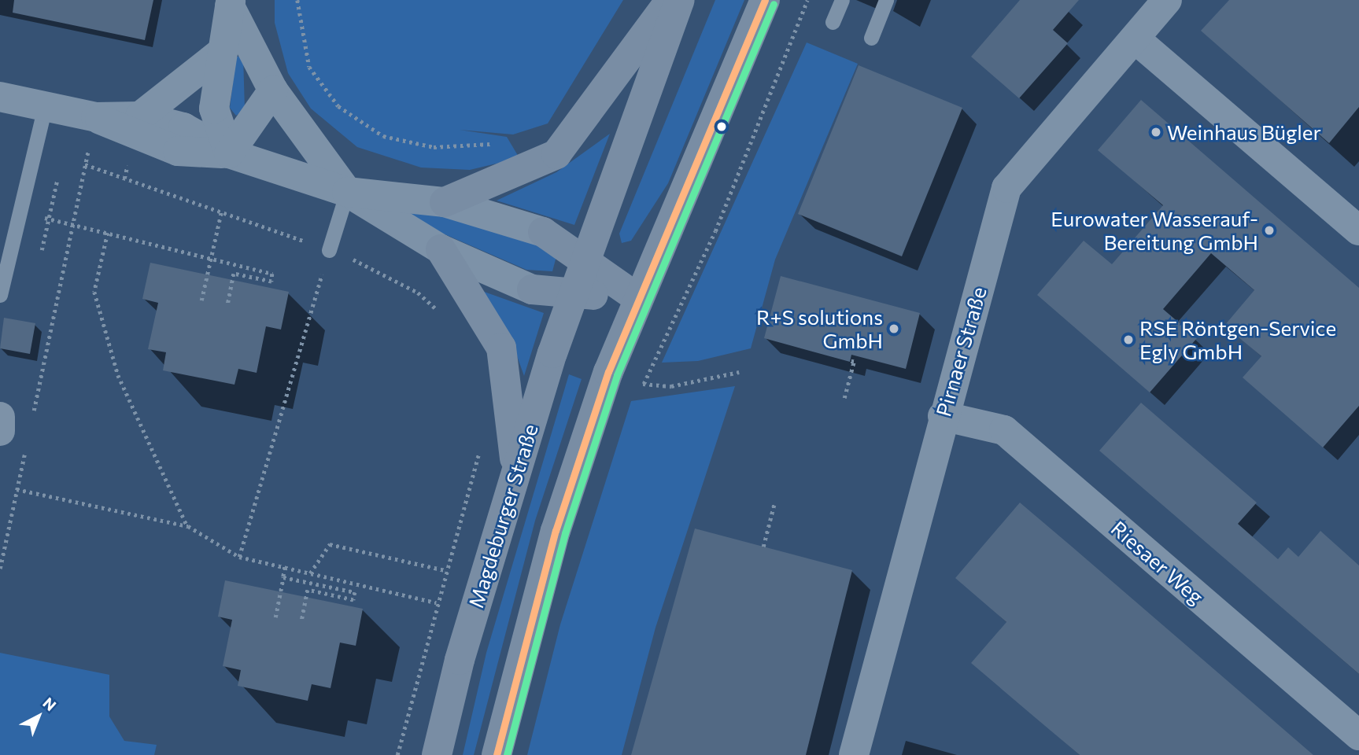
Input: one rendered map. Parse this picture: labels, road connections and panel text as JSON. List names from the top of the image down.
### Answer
{
  "streets": {
    "main road": ["Magdeburger Straße"],
    "street": ["Pirnaer Straße", "Riesaer Weg"]
  },
  "crossings": [
    ["Pirnaer Straße", "Riesaer Weg"]
  ],
  "places": [
    "Weinhaus Bügler",
    "Eurowater Wasserauf- Bereitung GmbH",
    "R+S solutions GmbH",
    "RSE Röntgen-Service Egly GmbH"
  ],
  "north": "top right"
}
